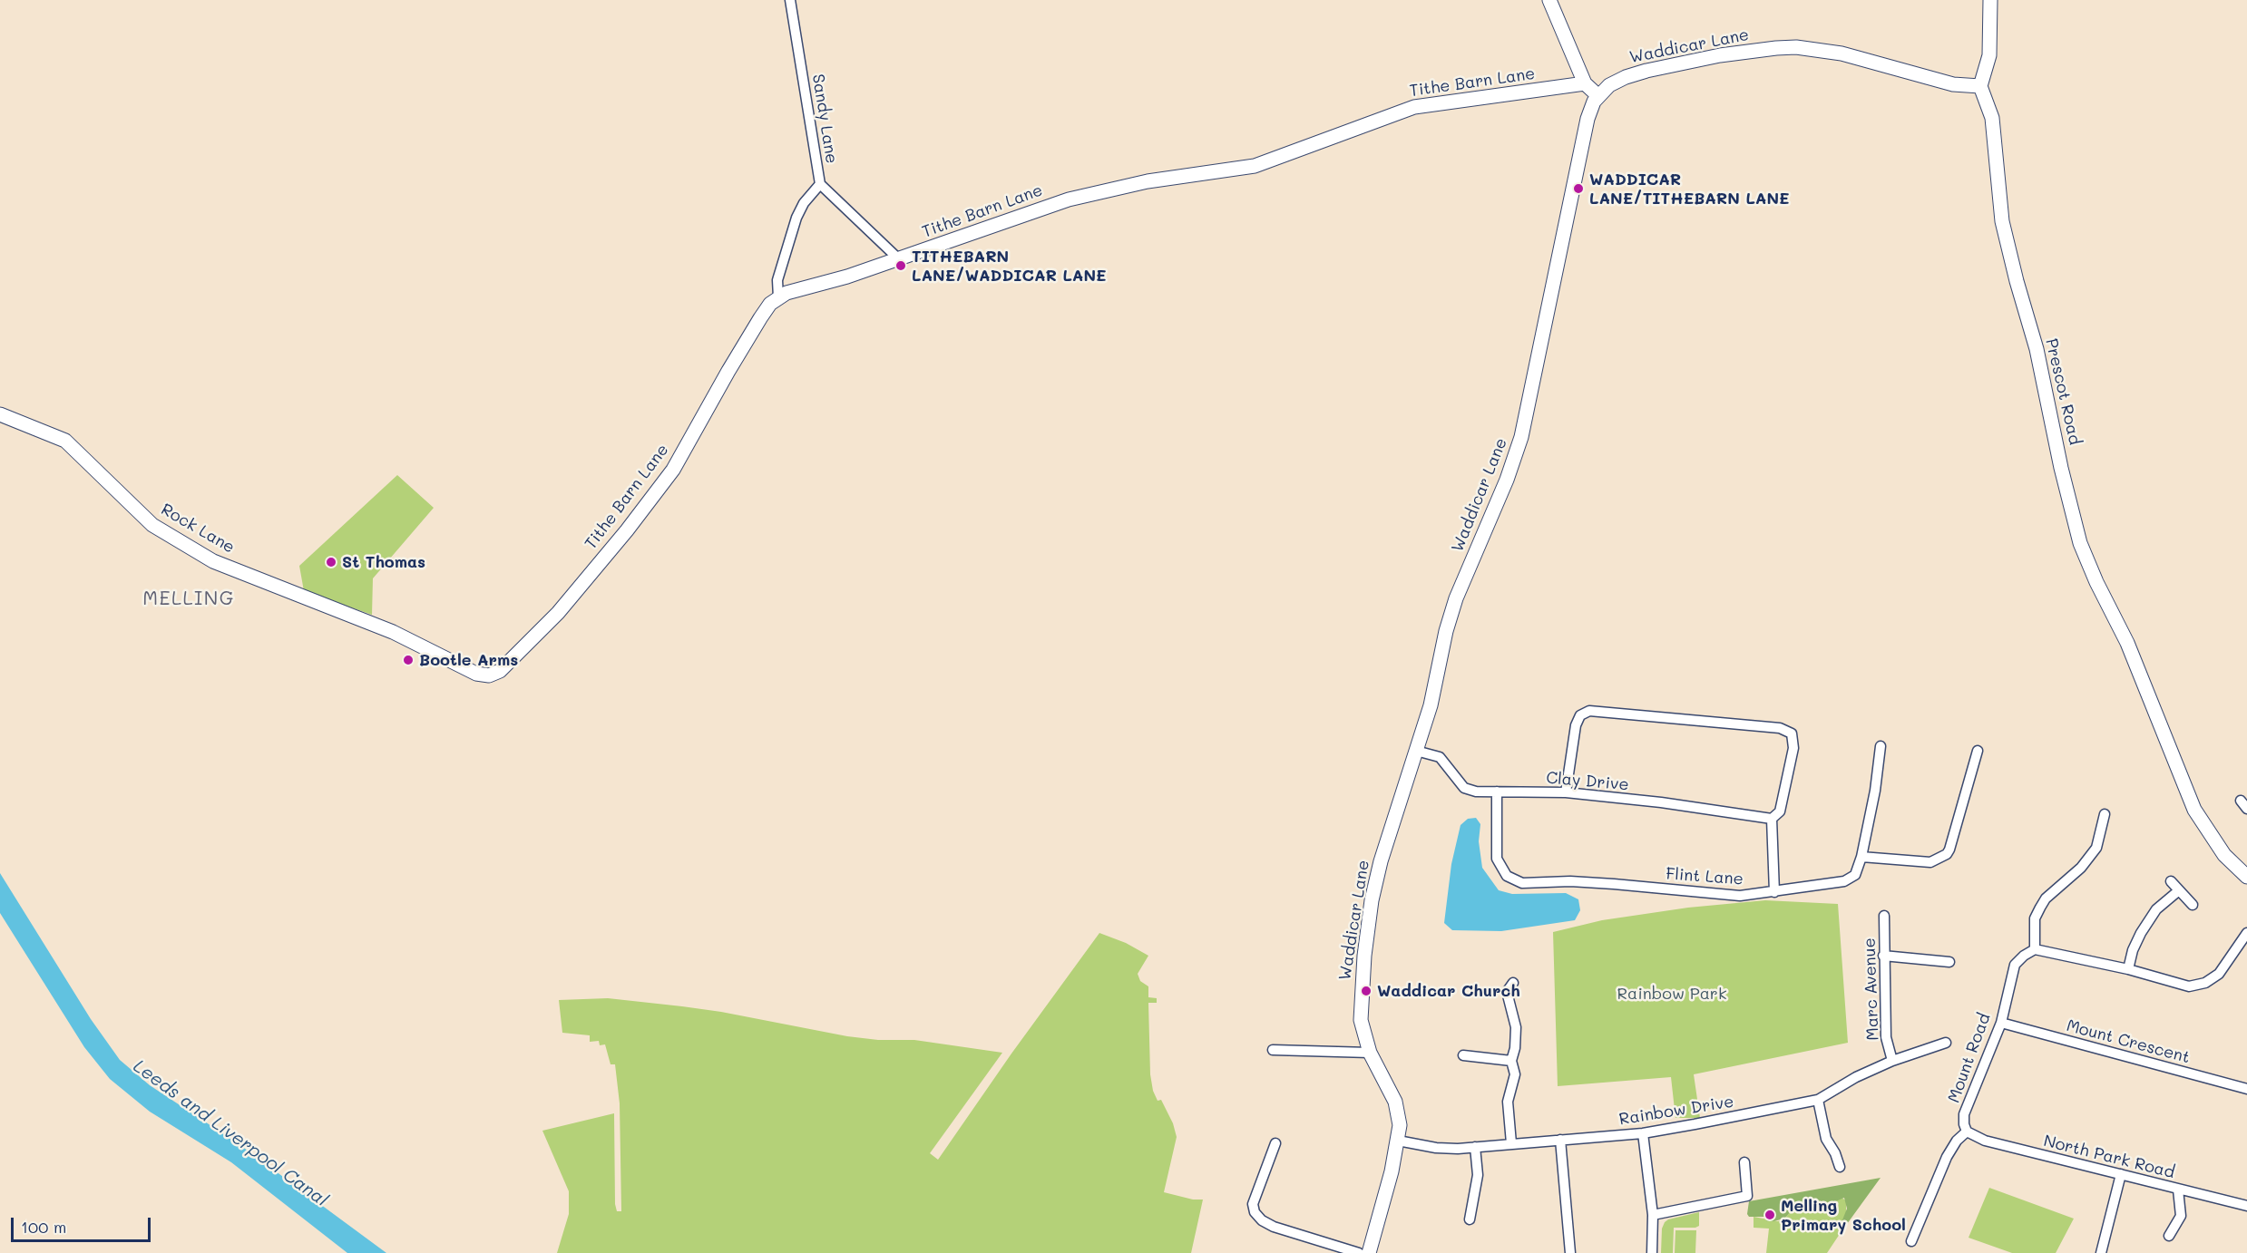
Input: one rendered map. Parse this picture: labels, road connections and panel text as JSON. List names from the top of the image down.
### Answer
{
  "streets": {
    "street": [
      "Waddicar Lane",
      "Tithe Barn Lane",
      "Sandy Lane",
      "Prescot Road",
      "Rock Lane",
      "Clay Drive",
      "Flint Lane",
      "Marc Avenue",
      "Mount Crescent",
      "Mount Road",
      "Rainbow Drive",
      "North Park Road"
    ]
  },
  "crossings": [
    ["Waddicar Lane", "Prescot Road"],
    ["Waddicar Lane", "Clay Drive"],
    ["Waddicar Lane", "Rainbow Drive"],
    ["Tithe Barn Lane", "Sandy Lane"],
    ["Tithe Barn Lane", "Rock Lane"],
    ["Clay Drive", "Flint Lane"],
    ["Marc Avenue", "Rainbow Drive"],
    ["Mount Crescent", "Mount Road"],
    ["Mount Road", "North Park Road"]
  ],
  "districts": ["MELLING"],
  "water": ["Leeds and Liverpool Canal"],
  "parks": ["Rainbow Park"],
  "places": [
    "WADDICAR LANE/TITHEBARN LANE",
    "TITHEBARN LANE/WADDICAR LANE",
    "St Thomas",
    "Bootle Arms",
    "Waddicar Church",
    "Melling Primary School"
  ],
  "scale_bar": "100 m"
}
